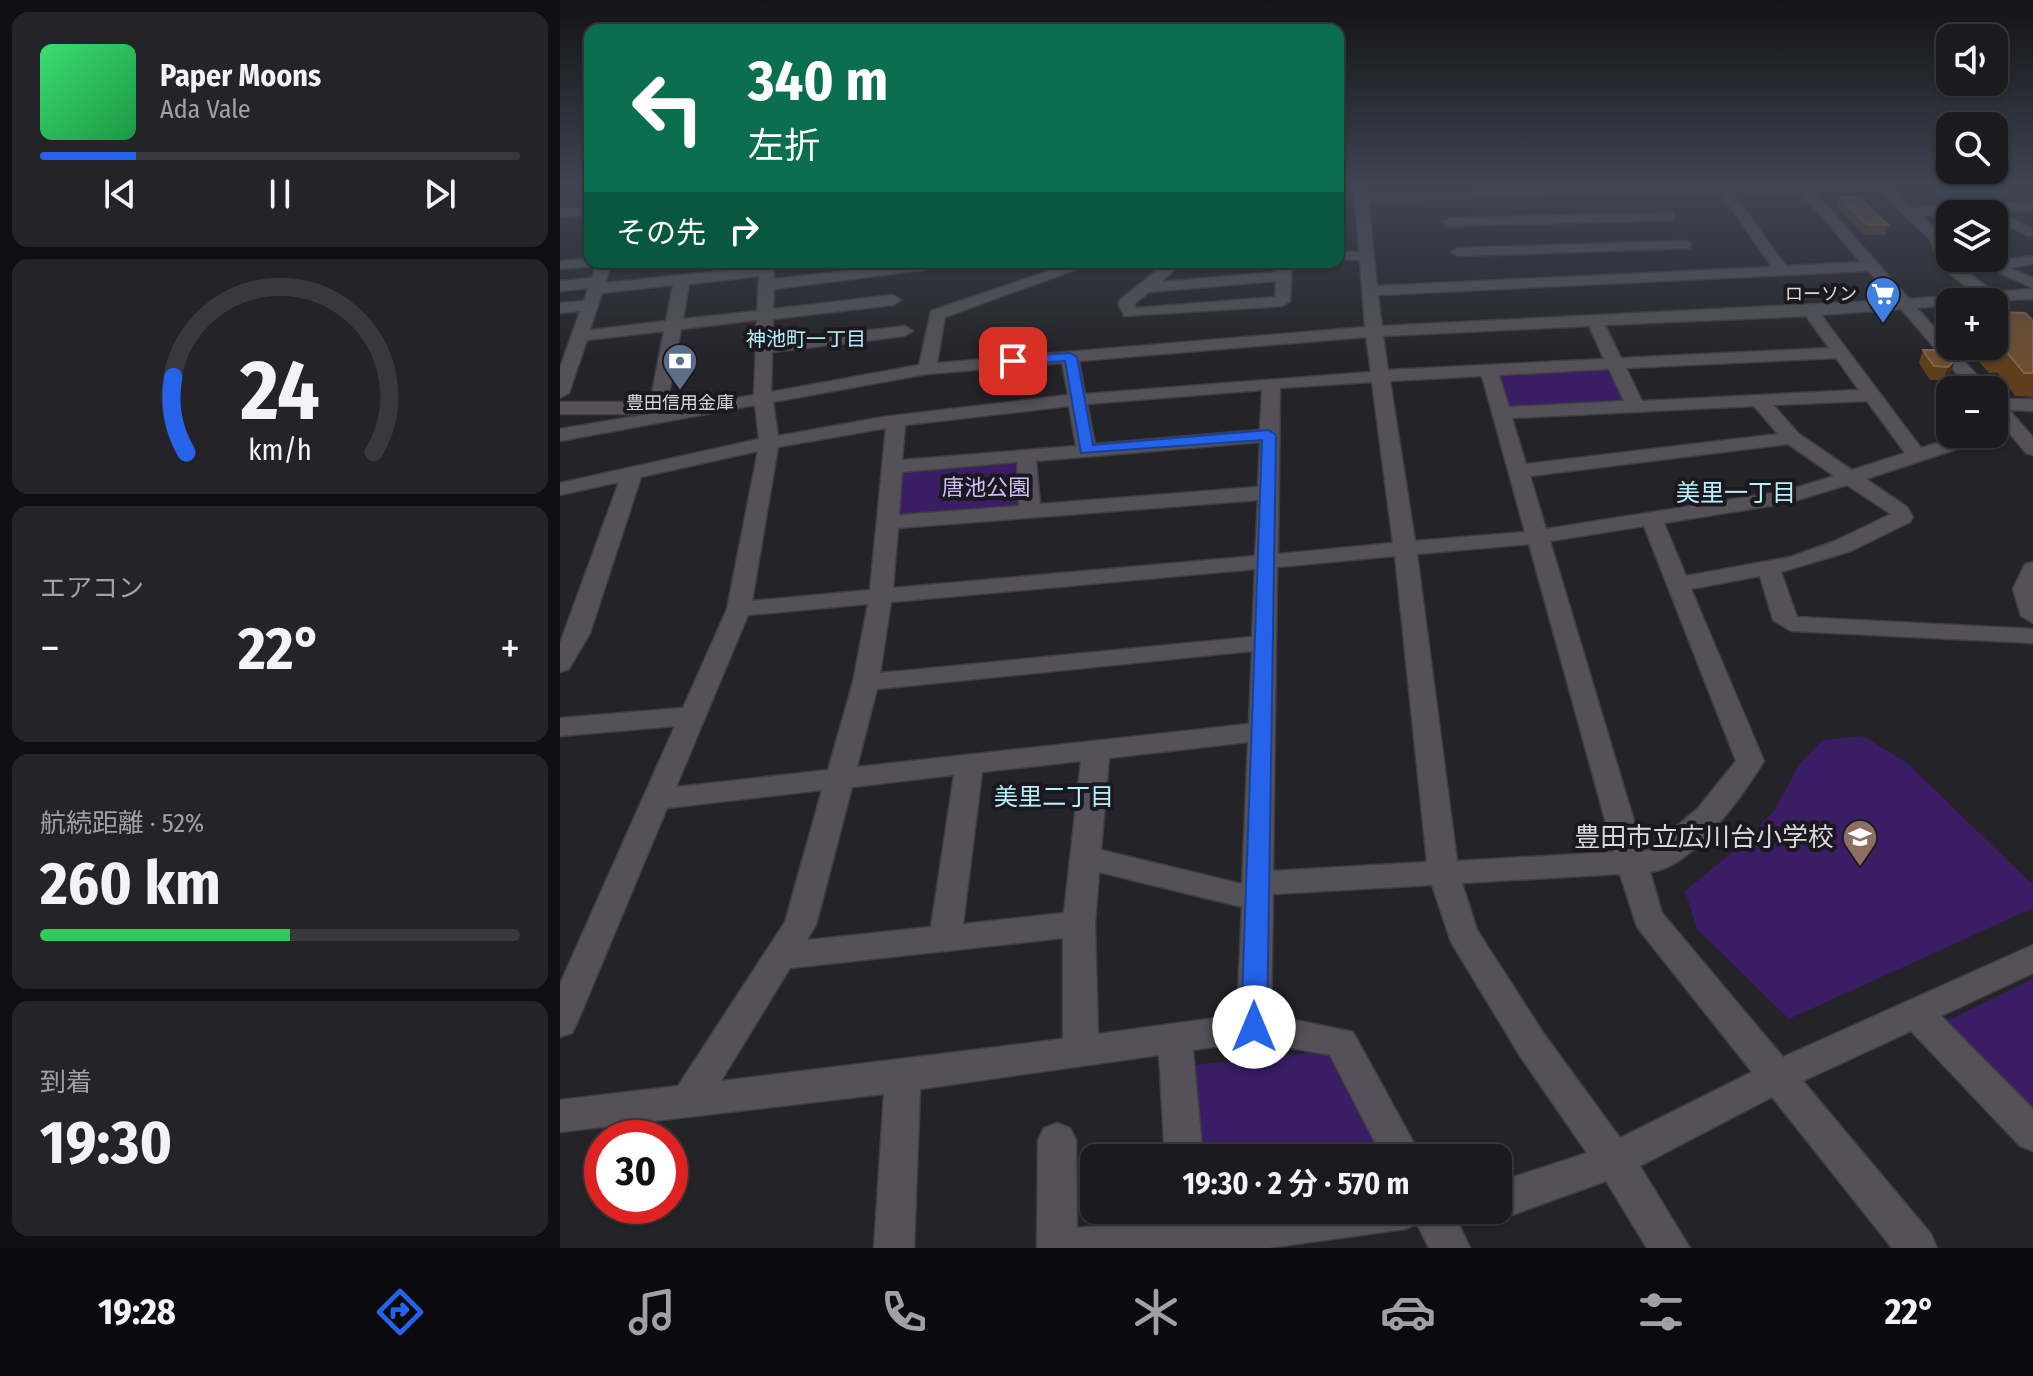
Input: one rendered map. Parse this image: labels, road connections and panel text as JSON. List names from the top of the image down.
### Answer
{
  "districts": ["神池町一丁目", "美里一丁目", "美里二丁目"],
  "parks": ["唐池公園"],
  "places": {
    "supermarket": ["ローソン"],
    "bank": ["豊田信用金庫"],
    "school or university": ["豊田市立広川台小学校"]
  },
  "page": {
    "map_buttons": ["+", "−"],
    "turn": ["340 m", "左折"],
    "song": ["Paper Moons", "Ada Vale"],
    "then": "その先",
    "tile": [
      "エアコン",
      ["航続距離 · 52%", "260 km"],
      ["到着", "19:30"]
    ],
    "heat": ["−", "22°", "+"],
    "limit": "30",
    "trip": "19:30 · 2 分 · 570 m",
    "tabs": ["19:28", "22°"],
    "gauge": ["24", "km/h"]
  }
}
